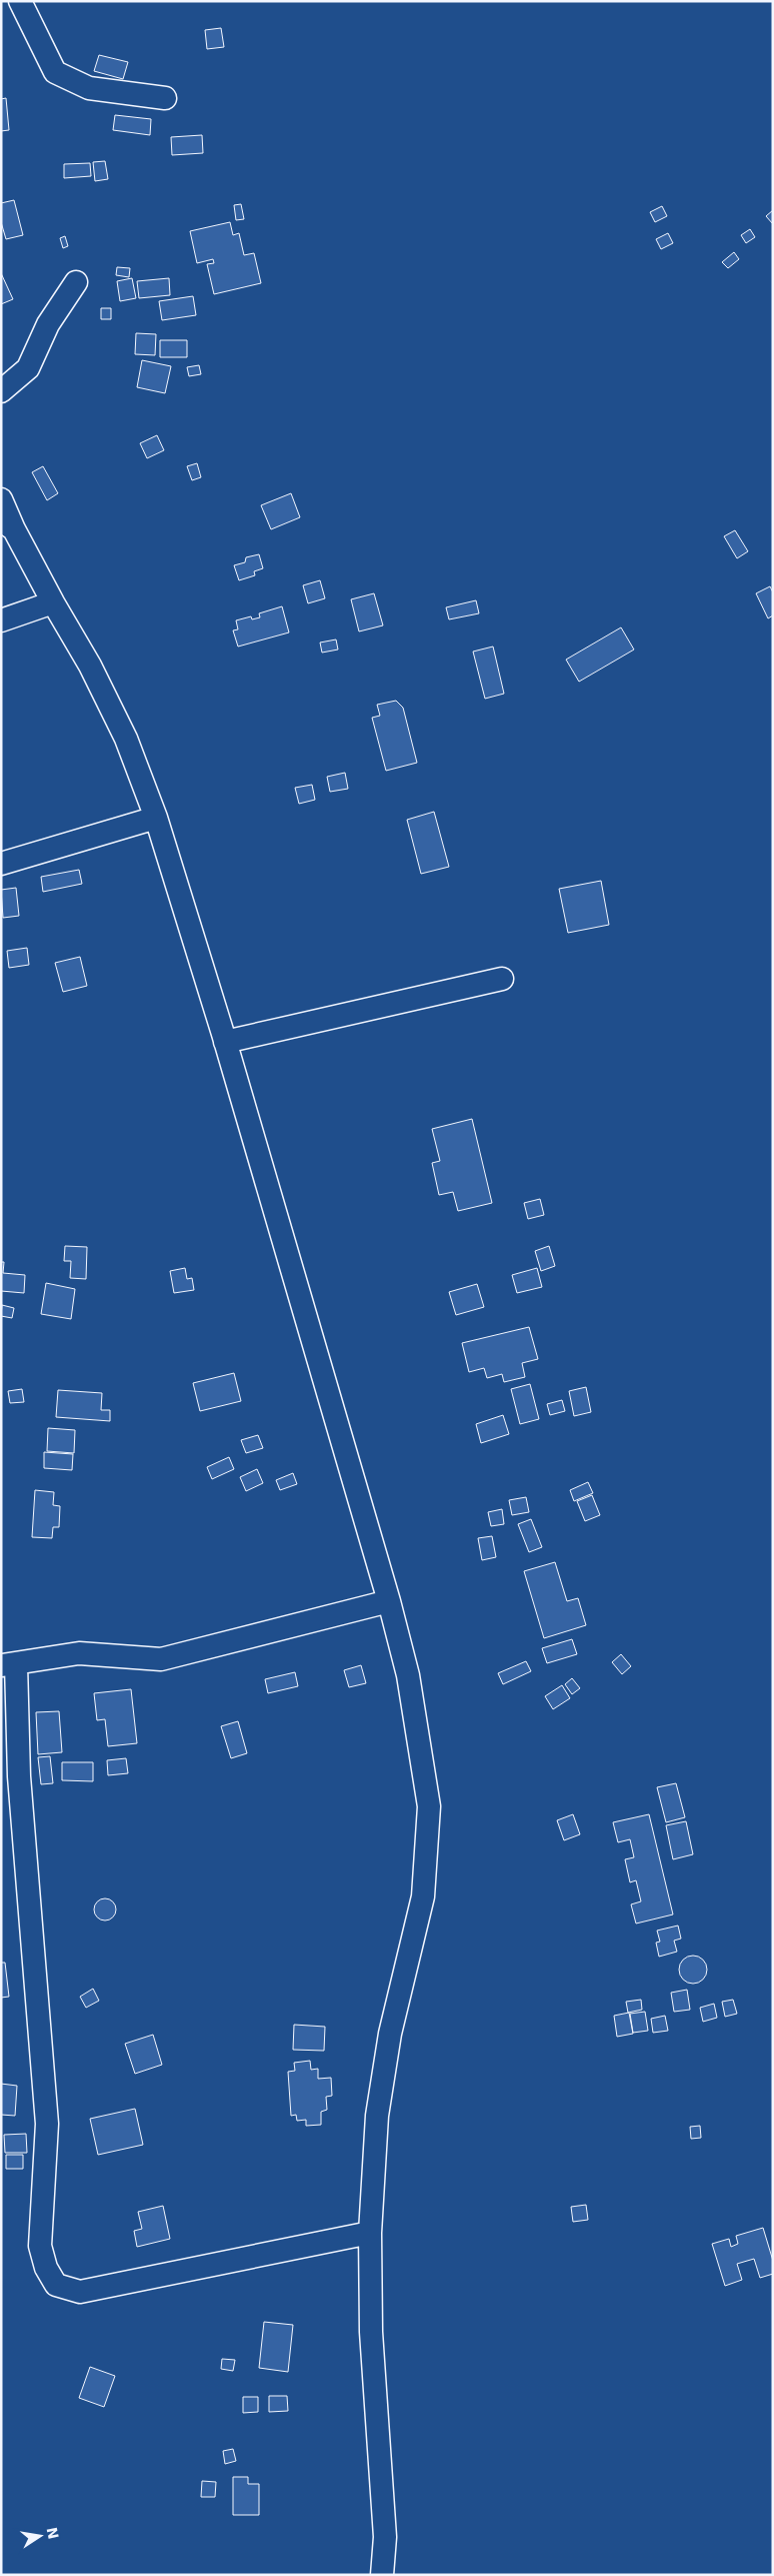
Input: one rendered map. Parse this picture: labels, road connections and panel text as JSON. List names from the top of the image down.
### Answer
{
  "north": "right"
}
